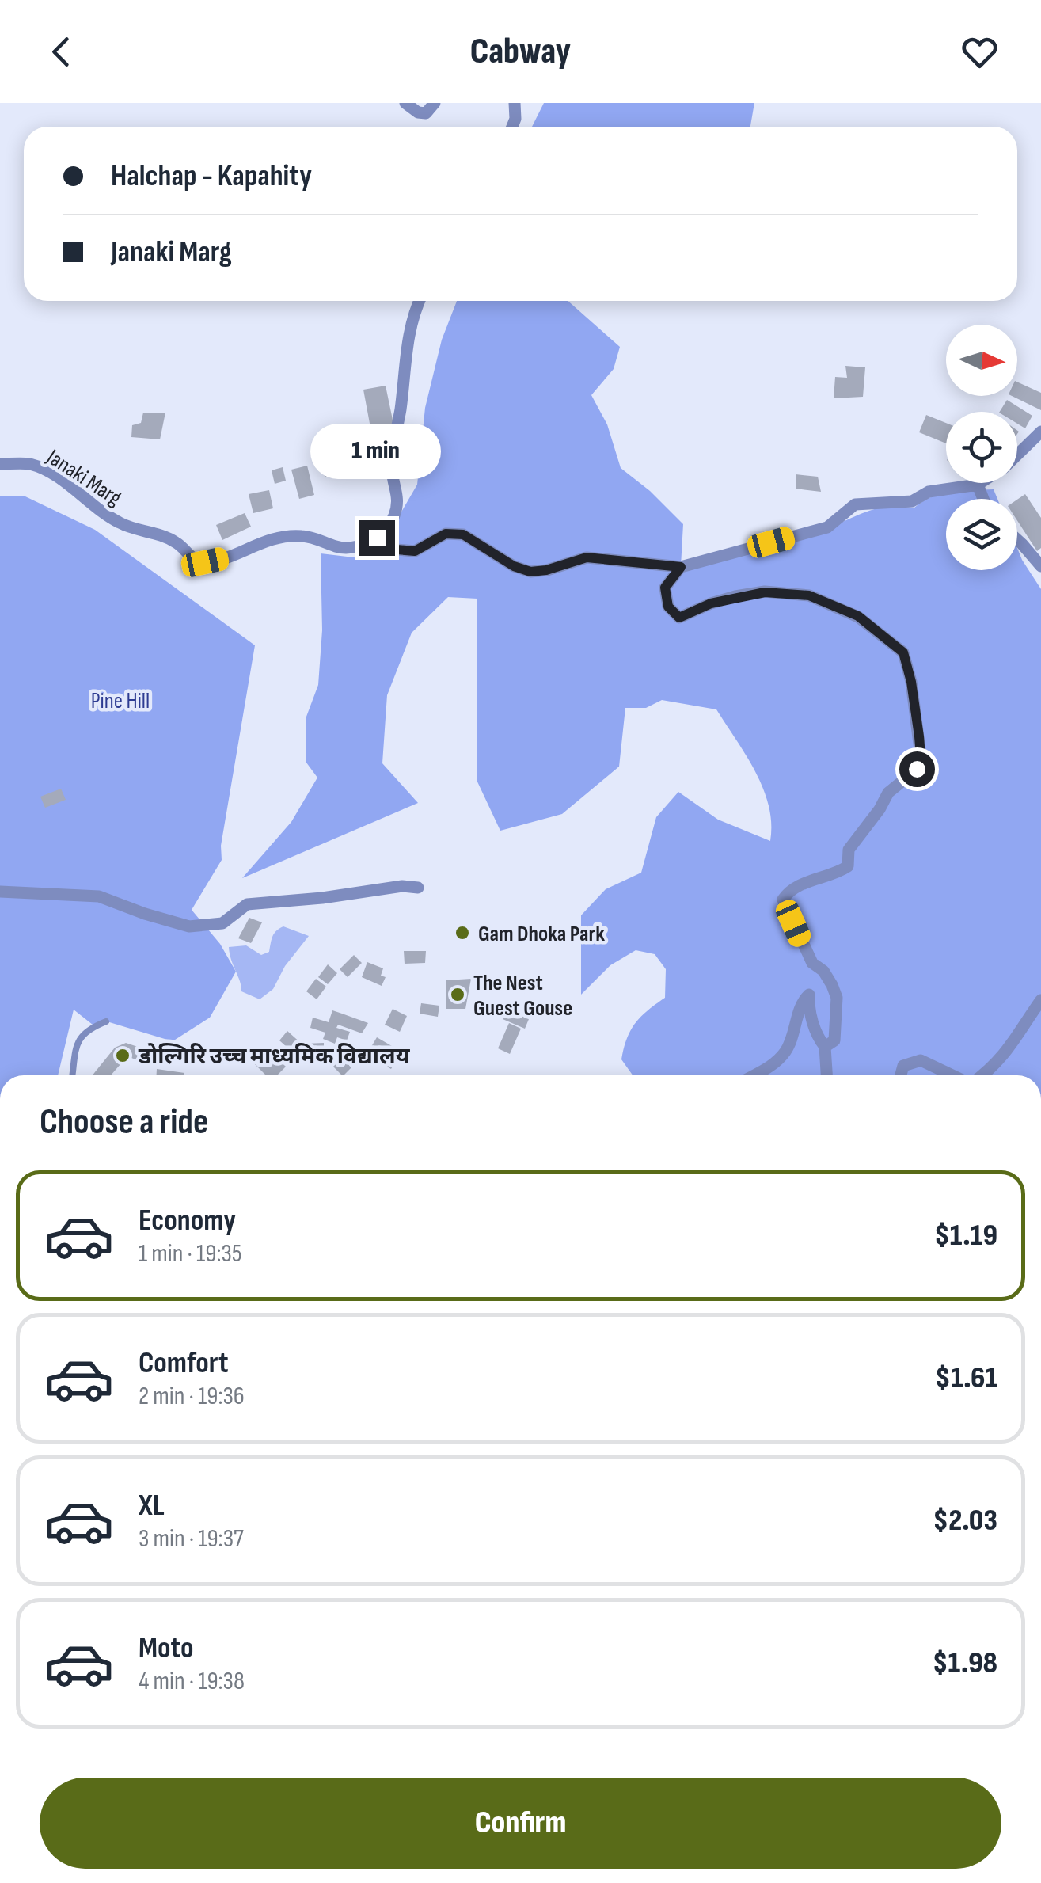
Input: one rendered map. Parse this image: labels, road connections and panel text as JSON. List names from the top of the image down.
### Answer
{
  "streets": {
    "street": ["Janaki Marg"]
  },
  "parks": ["Pine Hill"],
  "places": ["Gam Dhoka Park", "The Nest Guest Gouse", "डोल्गिरि उच्च माध्यमिक विद्यालय"],
  "north": "right",
  "page": {
    "header": "Cabway",
    "banner": ["Halchap - Kapahity", "Janaki Marg"],
    "bubble": "1 min",
    "heading": "Choose a ride",
    "list": [
      {
        "name": "Economy",
        "note": "1 min · 19:35",
        "value": "$1.19"
      },
      {
        "name": "Comfort",
        "note": "2 min · 19:36",
        "value": "$1.61"
      },
      {
        "name": "XL",
        "note": "3 min · 19:37",
        "value": "$2.03"
      },
      {
        "name": "Moto",
        "note": "4 min · 19:38",
        "value": "$1.98"
      }
    ],
    "buttons": "Confirm"
  }
}
